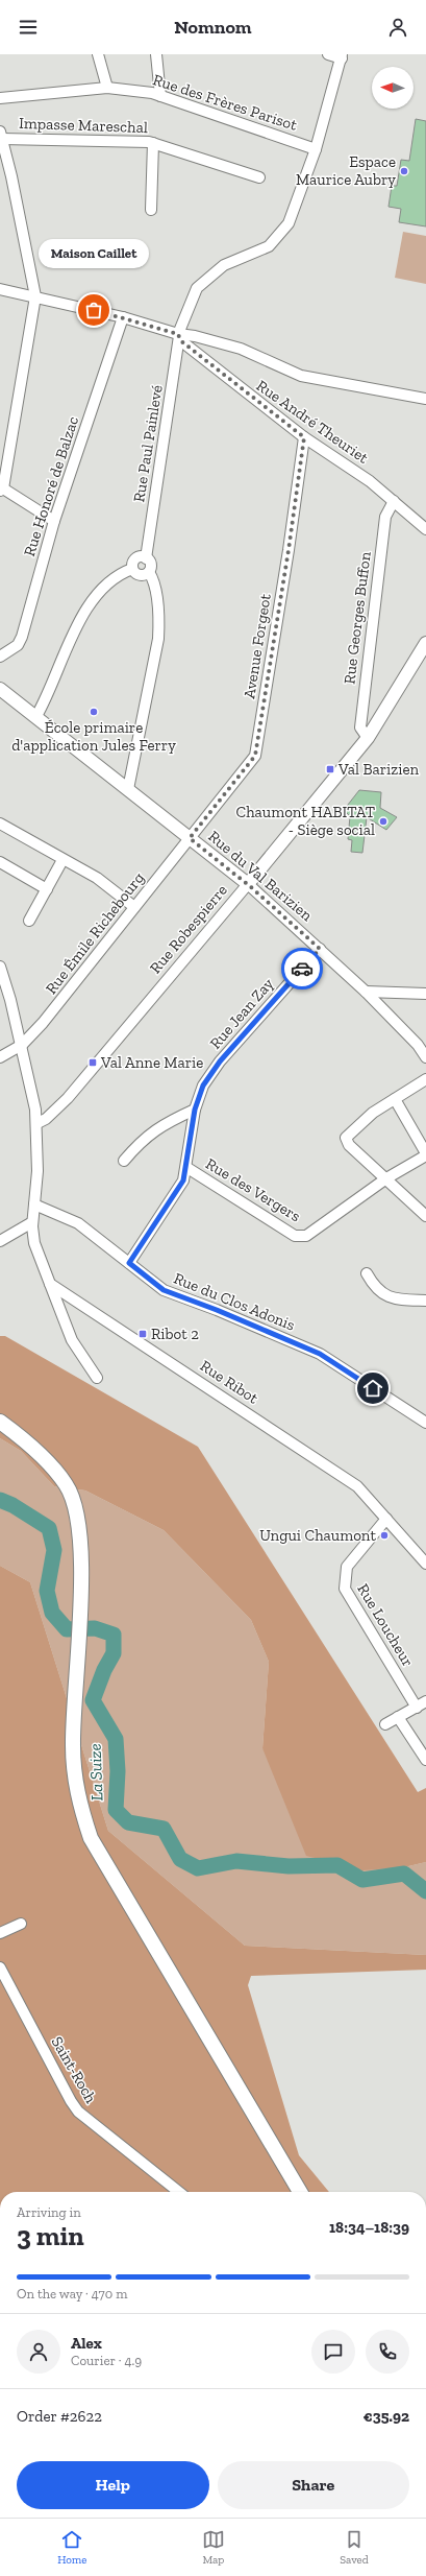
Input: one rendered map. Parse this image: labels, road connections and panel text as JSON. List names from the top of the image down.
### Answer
{
  "streets": {
    "street": [
      "Rue des Frères Parisot",
      "Impasse Mareschal",
      "Rue André Theuriet",
      "Rue Paul Painlevé",
      "Rue Honoré de Balzac",
      "Rue Georges Buffon",
      "Avenue Forgeot",
      "Rue du Val Barizien",
      "Rue Robespierre",
      "Rue Émile Richebourg",
      "Rue Jean Zay",
      "Rue des Vergers",
      "Rue du Clos Adonis",
      "Rue Ribot",
      "Rue Loucheur",
      "Saint-Roch"
    ]
  },
  "crossings": [
    ["Rue des Frères Parisot", "Rue Paul Painlevé"],
    ["Rue André Theuriet", "Rue Paul Painlevé"],
    ["Rue André Theuriet", "Rue Georges Buffon"],
    ["Rue André Theuriet", "Avenue Forgeot"],
    ["Rue Georges Buffon", "Rue Robespierre"],
    ["Avenue Forgeot", "Rue du Val Barizien"],
    ["Avenue Forgeot", "Rue Émile Richebourg"],
    ["Rue du Val Barizien", "Rue Robespierre"],
    ["Rue du Val Barizien", "Rue Émile Richebourg"],
    ["Rue du Val Barizien", "Rue Jean Zay"],
    ["Rue Jean Zay", "Rue des Vergers"],
    ["Rue Jean Zay", "Rue du Clos Adonis"],
    ["Rue Ribot", "Rue Loucheur"]
  ],
  "water": ["La Suize"],
  "places": {
    "other": [
      "Espace Maurice Aubry",
      "Maison Caillet",
      "École primaire d'application Jules Ferry",
      "Chaumont HABITAT - Siège social",
      "Ungui Chaumont"
    ],
    "transit": ["Val Barizien", "Val Anne Marie", "Ribot 2"]
  },
  "north": "left",
  "page": {
    "header": "Nomnom",
    "bubble": "Maison Caillet",
    "heading": ["3 min", "Arriving in", "18:34–18:39"],
    "panel": [
      "Alex",
      "Courier · 4.9",
      "Order #2622",
      "€35.92"
    ],
    "bar": "On the way · 470 m",
    "buttons": ["Help", "Share"],
    "tabs": ["Home", "Map", "Saved"]
  }
}
